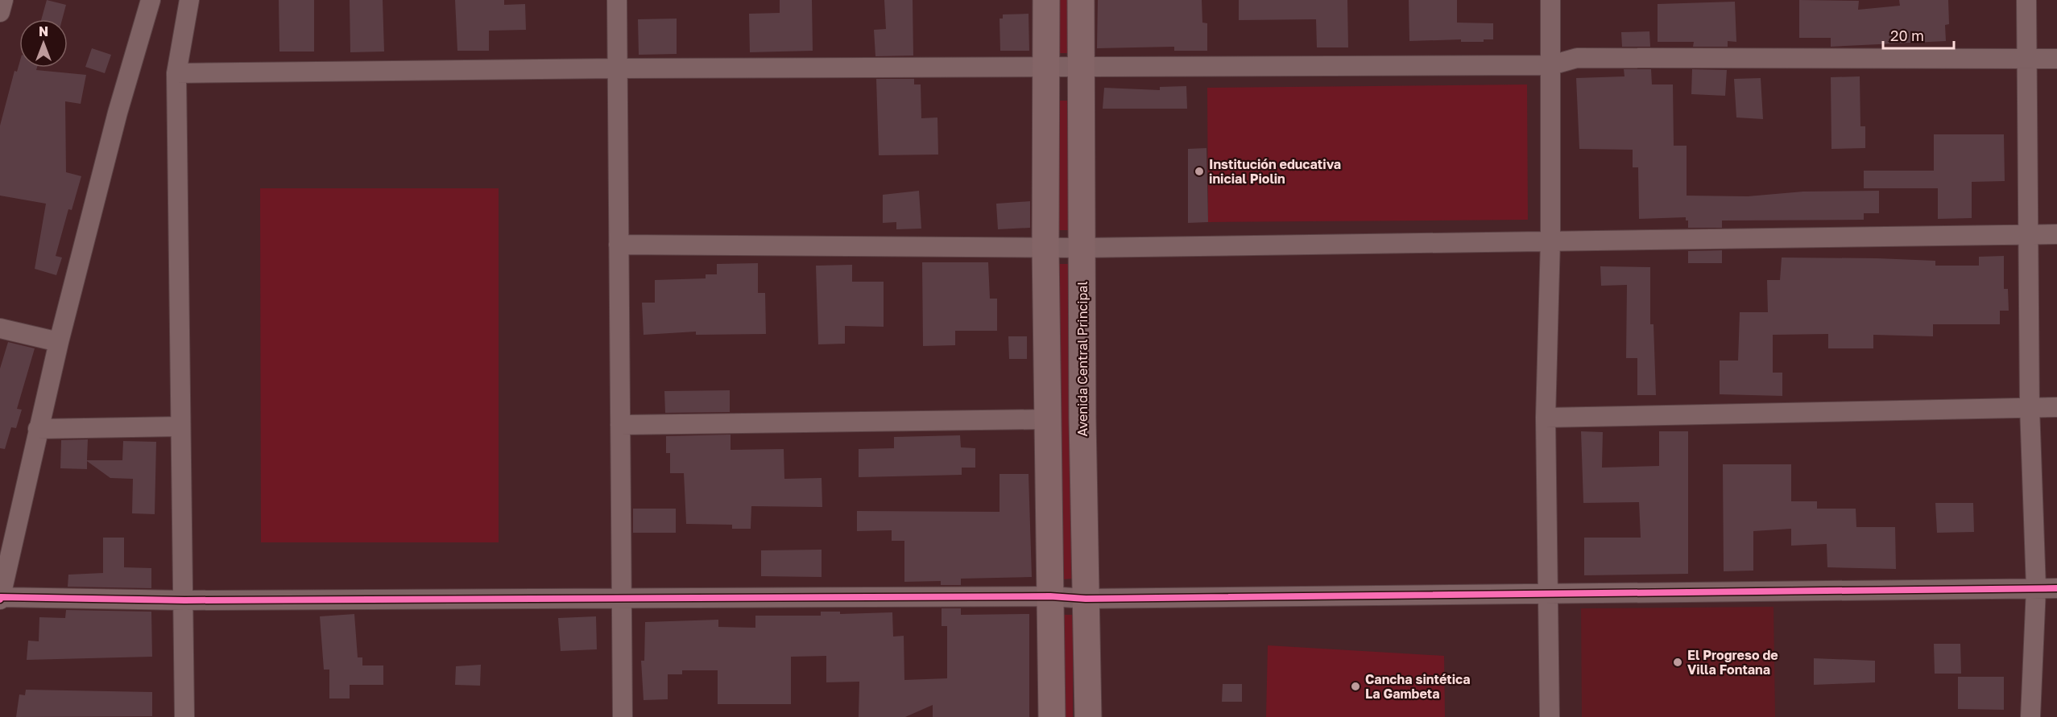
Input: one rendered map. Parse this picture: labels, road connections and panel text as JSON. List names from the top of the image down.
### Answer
{
  "streets": {
    "street": ["Avenida Central Principal"]
  },
  "places": ["Institución educativa inicial Piolin", "El Progreso de Villa Fontana", "Cancha sintética La Gambeta"],
  "scale_bar": "20 m",
  "north": "top"
}
